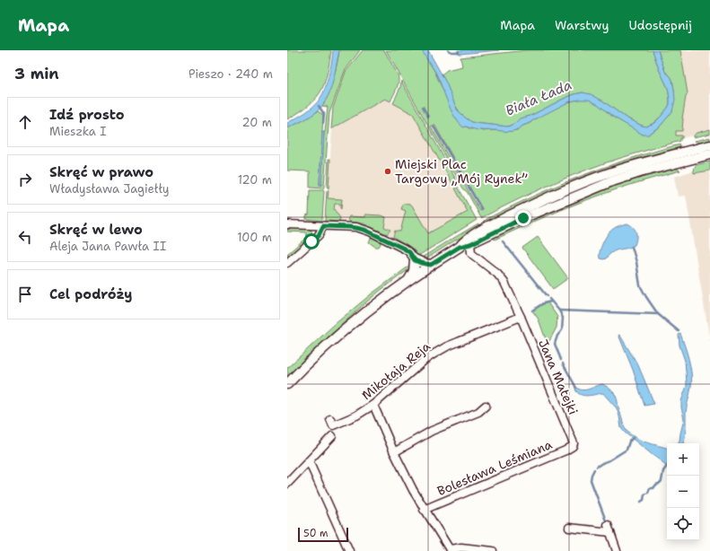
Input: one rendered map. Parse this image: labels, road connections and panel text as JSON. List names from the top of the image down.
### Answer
{
  "streets": {
    "street": ["Mikołaja Reja", "Jana Matejki", "Bolesława Leśmiana"]
  },
  "crossings": [
    ["Mikołaja Reja", "Jana Matejki"],
    ["Jana Matejki", "Bolesława Leśmiana"]
  ],
  "water": ["Biała Łada"],
  "places": ["Miejski Plac Targowy „Mój Rynek”"],
  "scale_bar": "50 m",
  "page": {
    "header": "Mapa",
    "nav": ["Mapa", "Warstwy", "Udostępnij"],
    "heading": ["3 min", "Pieszo · 240 m"],
    "list": [
      ["Idź prosto", "Mieszka I", "20 m"],
      ["Skręć w prawo", "Władysława Jagiełły", "120 m"],
      ["Skręć w lewo", "Aleja Jana Pawła II", "100 m"],
      "Cel podróży"
    ],
    "map_buttons": ["+", "−"],
    "scale": "50 m"
  }
}
